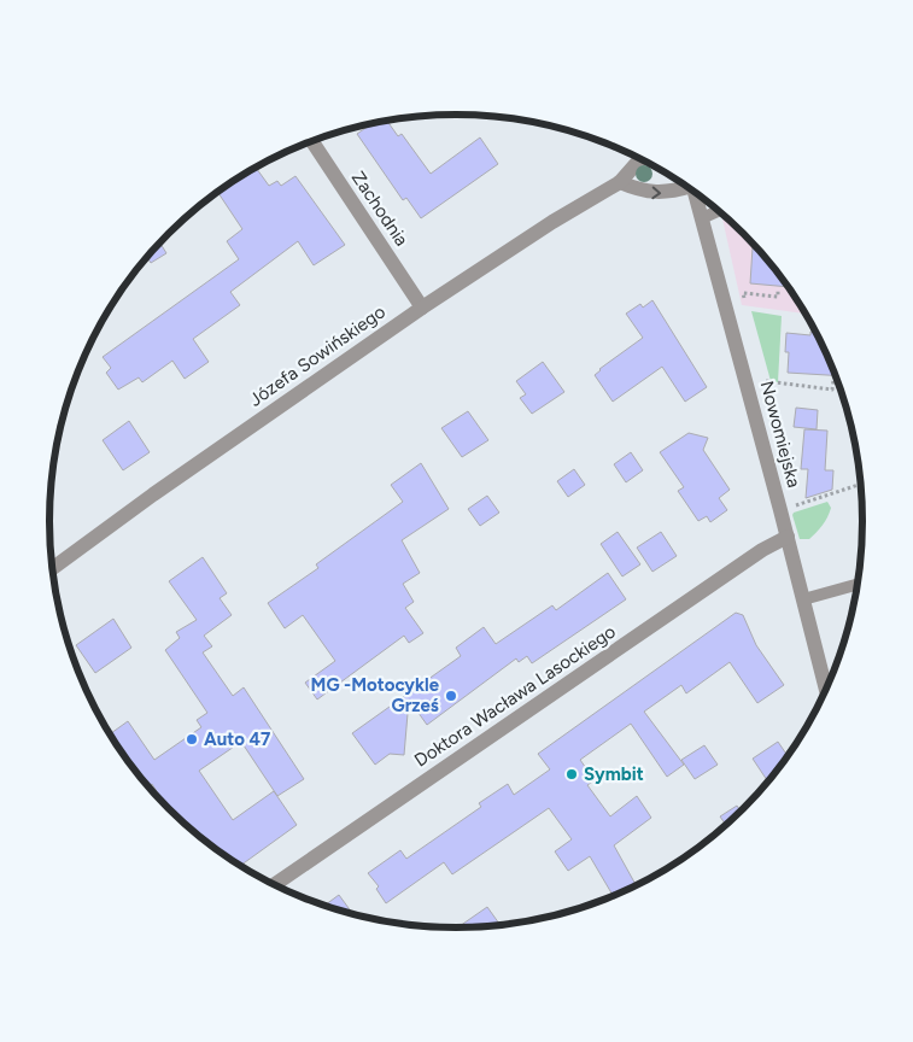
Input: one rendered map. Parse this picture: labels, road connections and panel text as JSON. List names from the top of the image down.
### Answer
{
  "streets": {
    "street": [
      "Zachodnia",
      "Józefa Sowińskiego",
      "Nowomiejska",
      "Doktora Wacława Lasockiego"
    ]
  },
  "crossings": [
    ["Zachodnia", "Józefa Sowińskiego"],
    ["Nowomiejska", "Doktora Wacława Lasockiego"]
  ],
  "places": ["MG -Motocykle Grześ", "Auto 47", "Symbit"]
}
